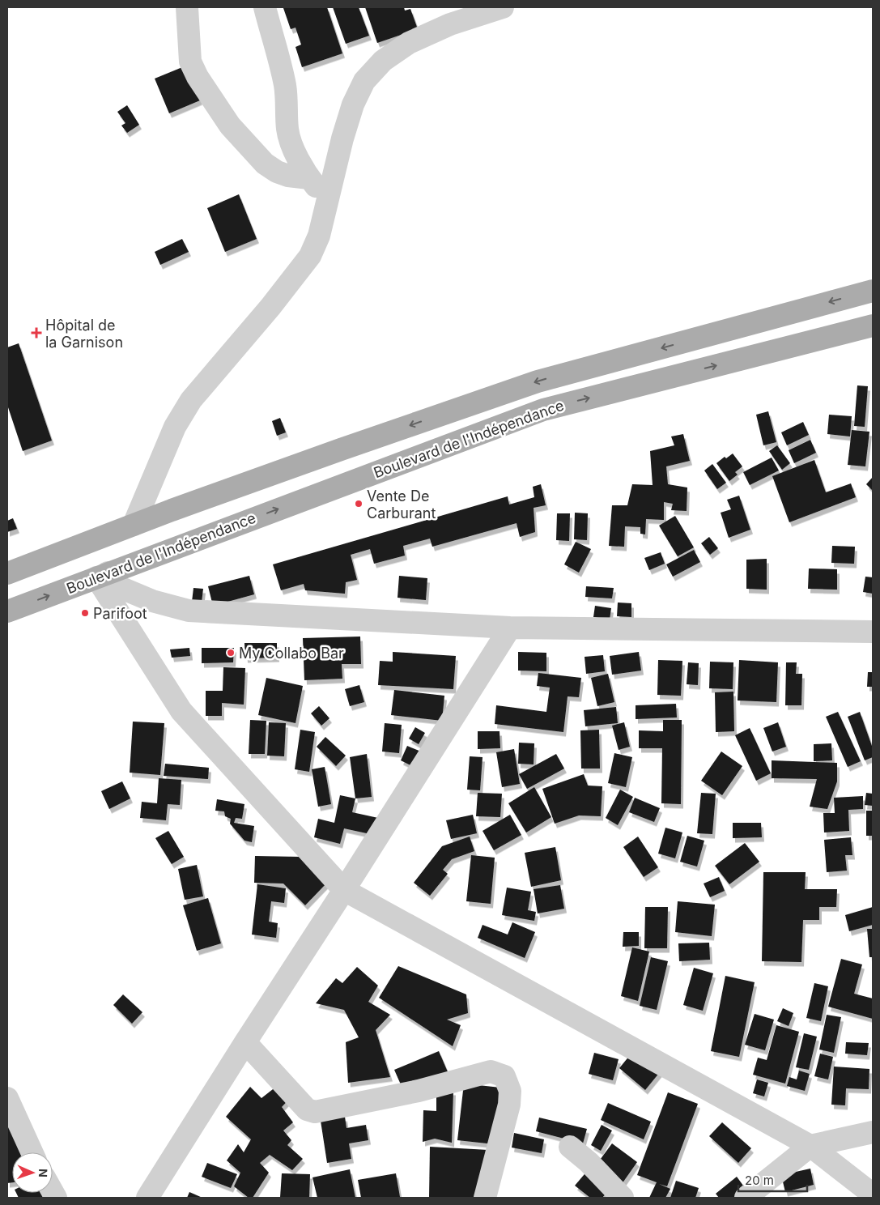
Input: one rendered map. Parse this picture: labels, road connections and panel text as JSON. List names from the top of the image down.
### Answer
{
  "streets": {
    "main road": ["Boulevard de l'Indépendance"]
  },
  "places": {
    "health": ["Hôpital de la Garnison"],
    "other": ["Vente De Carburant", "Parifoot", "My Collabo Bar"]
  },
  "scale_bar": "20 m",
  "north": "right"
}
